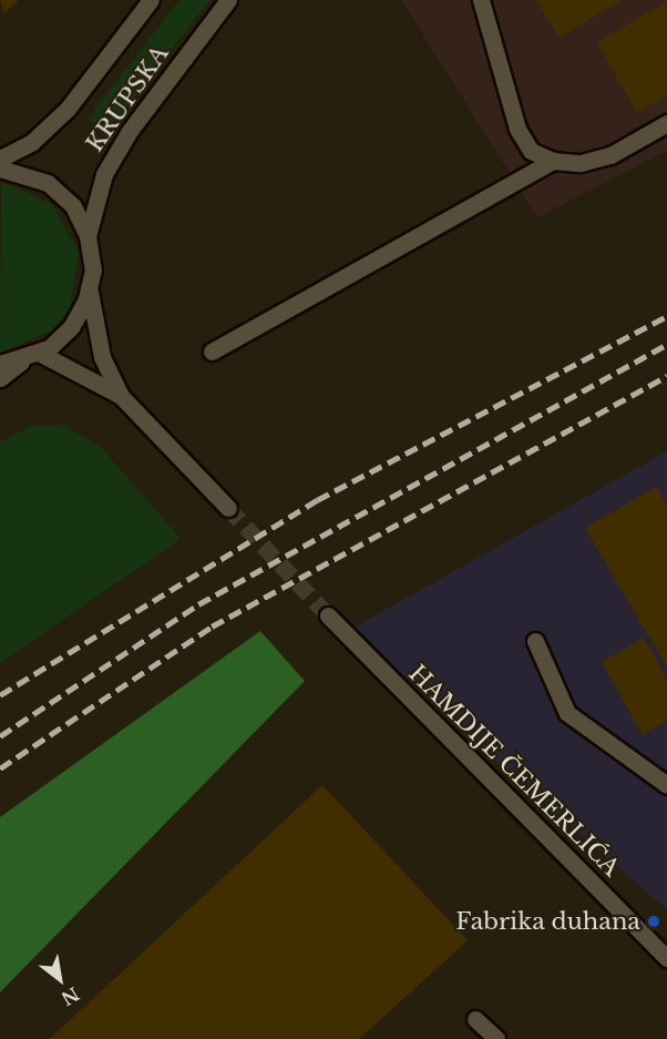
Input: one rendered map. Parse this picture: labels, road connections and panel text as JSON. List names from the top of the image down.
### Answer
{
  "streets": {
    "main road": ["KRUPSKA", "HAMDIJE ČEMERLIĆA"]
  },
  "places": ["Fabrika duhana"],
  "north": "bottom right"
}
